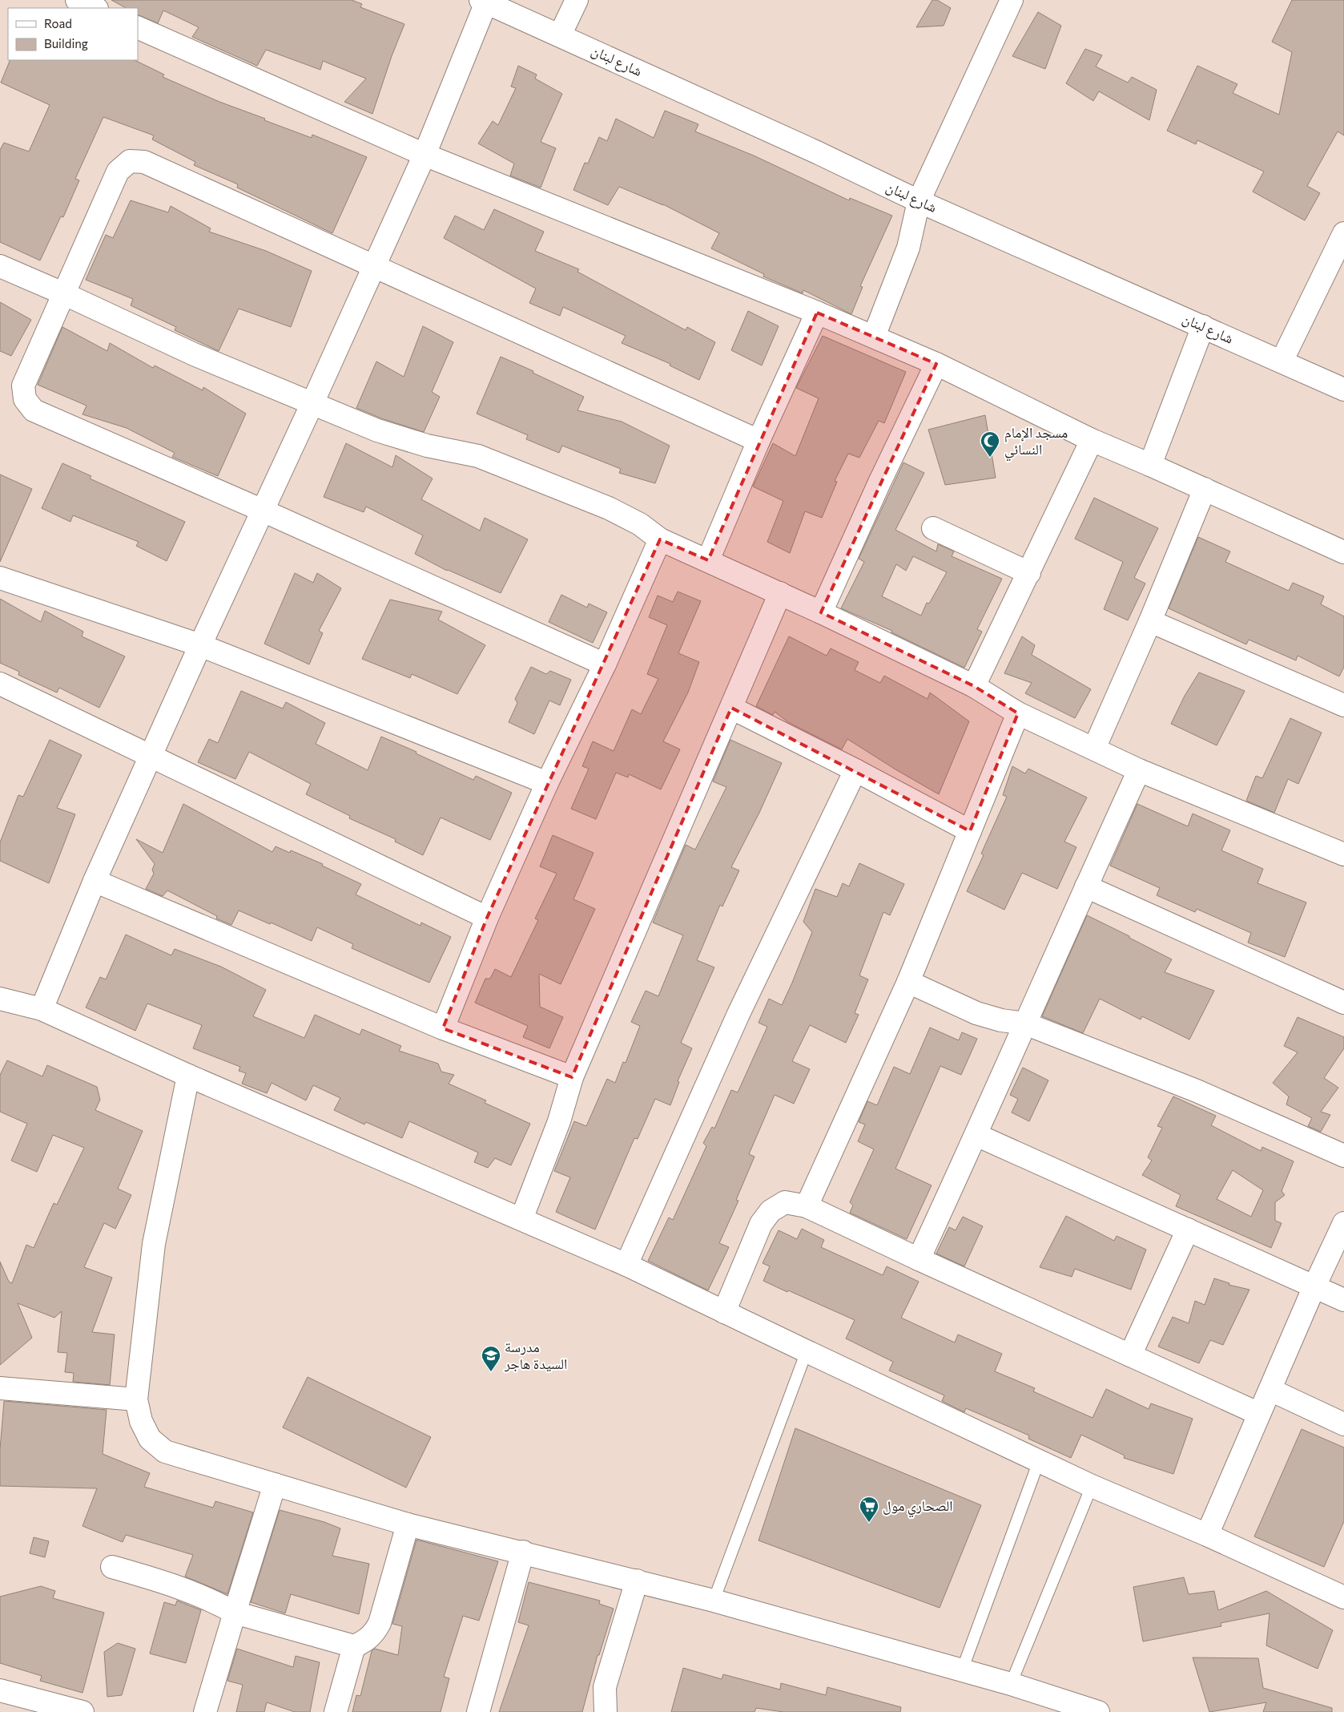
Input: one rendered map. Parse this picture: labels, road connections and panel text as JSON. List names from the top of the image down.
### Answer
{
  "streets": {
    "street": ["شارع لبنان"]
  },
  "places": {
    "mosque": ["مسجد الإمام النسائي"],
    "school or university": ["مدرسة السيدة هاجر"],
    "supermarket": ["الصحاري مول"]
  },
  "legend": ["Road", "Building"]
}
